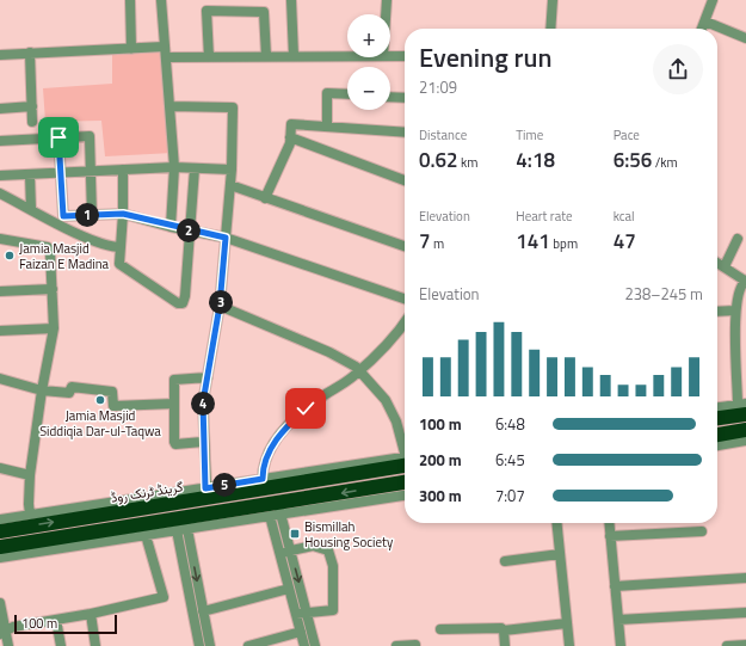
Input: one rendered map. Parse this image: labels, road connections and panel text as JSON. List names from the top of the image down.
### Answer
{
  "streets": {
    "highway": ["گرینڈ ٹرنک روڈ"]
  },
  "places": {
    "other": ["Jamia Masjid Faizan E Madina", "Jamia Masjid Siddiqia Dar-ul-Taqwa"],
    "transit": ["Bismillah Housing Society"]
  },
  "scale_bar": "100 m",
  "page": {
    "map_buttons": ["+", "−"],
    "heading": ["Evening run", "21:09"],
    "stats": [
      ["Distance", "0.62 km"],
      ["Time", "4:18"],
      ["Pace", "6:56 /km"],
      ["Elevation", "7 m"],
      ["Heart rate", "141 bpm"],
      ["kcal", "47"]
    ],
    "pins": [
      "1",
      "2",
      "3",
      "4",
      "5"
    ],
    "chart": ["Elevation", "238–245 m"],
    "list": [
      {
        "name": "100 m",
        "note": "6:48"
      },
      {
        "name": "200 m",
        "note": "6:45"
      },
      {
        "name": "300 m",
        "note": "7:07"
      }
    ],
    "scale": "100 m"
  }
}
